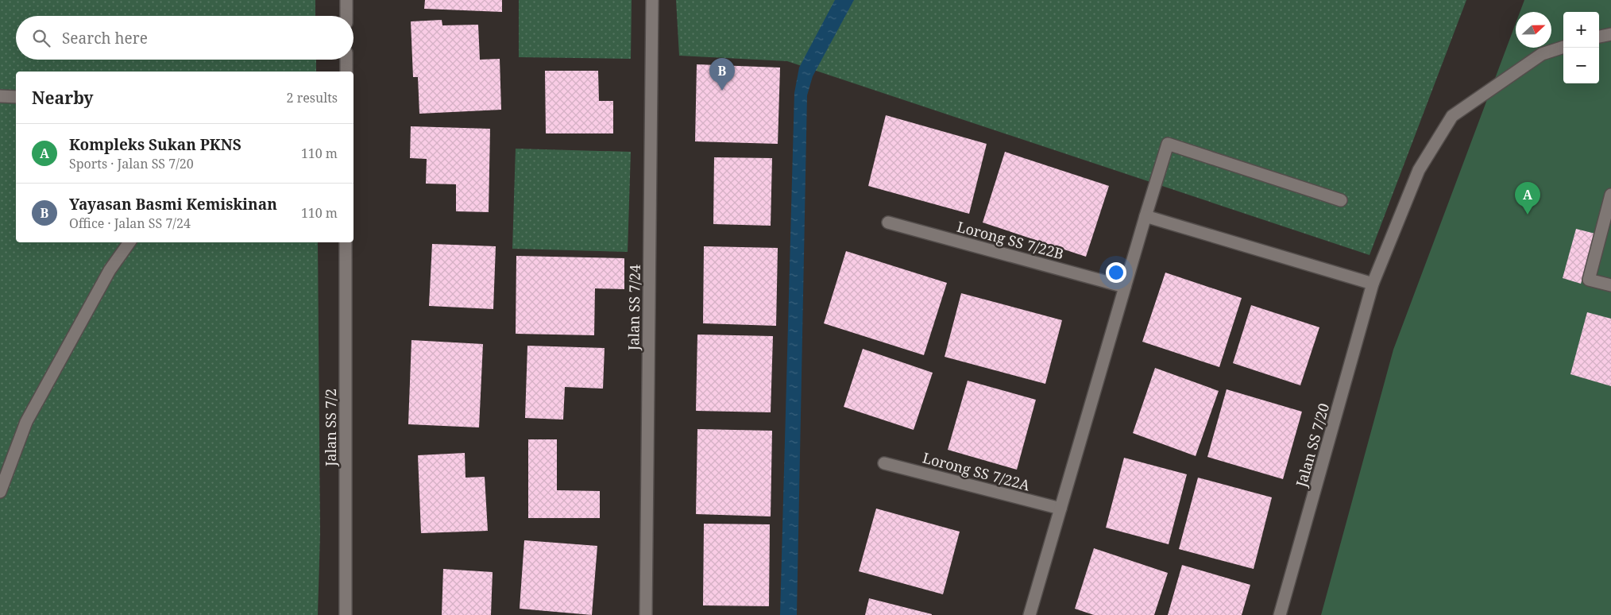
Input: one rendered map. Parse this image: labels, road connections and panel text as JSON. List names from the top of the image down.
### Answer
{
  "streets": {
    "street": [
      "Lorong SS 7/22B",
      "Jalan SS 7/24",
      "Jalan SS 7/2",
      "Jalan SS 7/20",
      "Lorong SS 7/22A"
    ]
  },
  "north": "right",
  "page": {
    "map_buttons": ["+", "−"],
    "search": "Search here",
    "pins": ["B", "A"],
    "heading": ["Nearby", "2 results"],
    "list": [
      {
        "mark": "A",
        "name": "Kompleks Sukan PKNS",
        "note": "Sports · Jalan SS 7/20",
        "value": "110 m"
      },
      {
        "mark": "B",
        "name": "Yayasan Basmi Kemiskinan",
        "note": "Office · Jalan SS 7/24",
        "value": "110 m"
      }
    ]
  }
}
